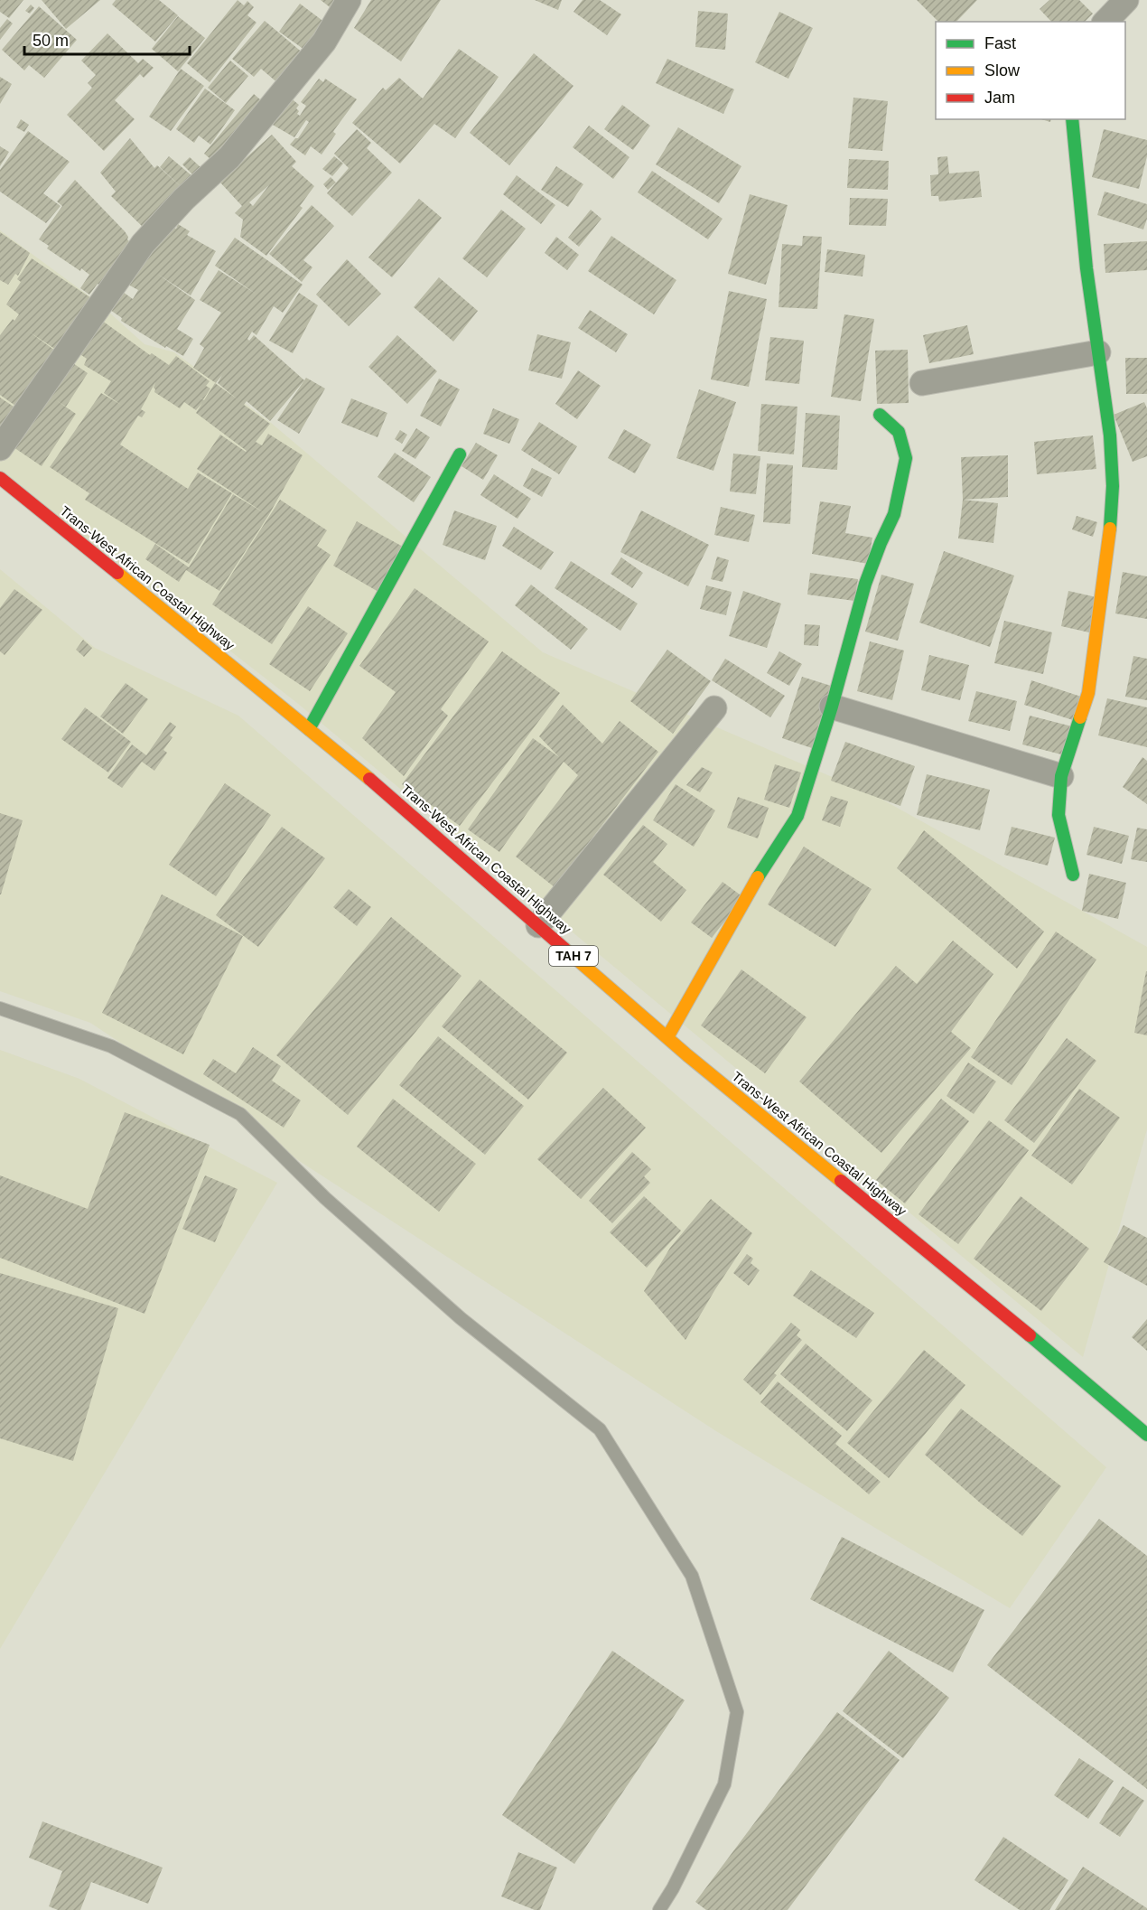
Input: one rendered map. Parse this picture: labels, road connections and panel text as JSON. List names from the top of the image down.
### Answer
{
  "streets": {
    "main road": ["Trans-West African Coastal Highway", "TAH 7"]
  },
  "legend": ["Fast", "Slow", "Jam"],
  "scale_bar": "50 m"
}
